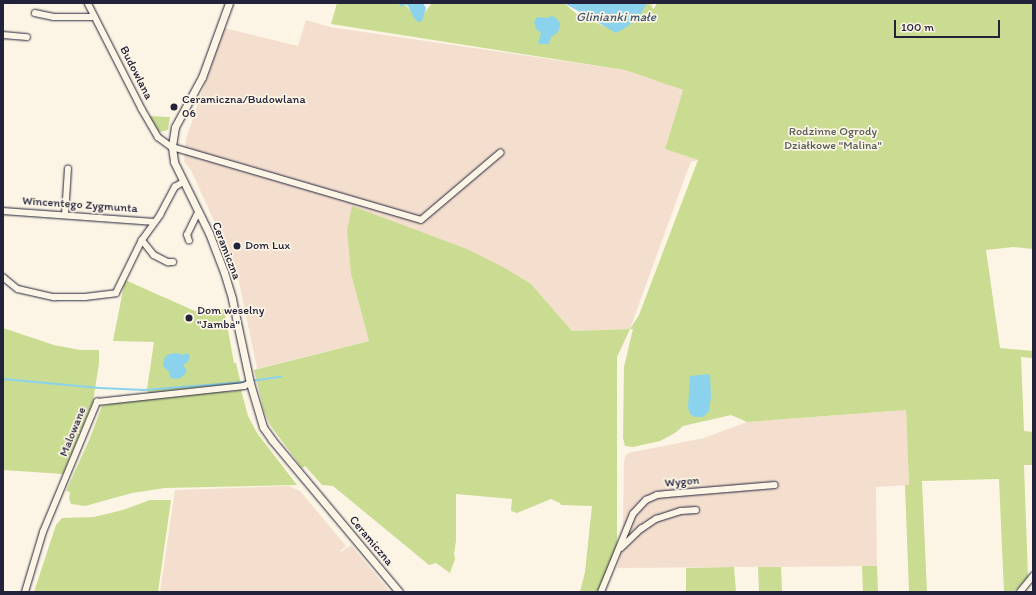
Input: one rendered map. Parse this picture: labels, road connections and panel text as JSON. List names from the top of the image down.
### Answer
{
  "streets": {
    "street": [
      "Budowlana",
      "Wincentego Zygmunta",
      "Ceramiczna",
      "Malowane",
      "Wygon"
    ]
  },
  "crossings": [
    ["Budowlana", "Ceramiczna"],
    ["Ceramiczna", "Malowane"]
  ],
  "water": ["Glinianki małe"],
  "parks": ["Rodzinne Ogrody Działkowe \"Malina\""],
  "places": ["Ceramiczna/Budowlana 06", "Dom Lux", "Dom weselny \"Jamba\""],
  "scale_bar": "100 m"
}
